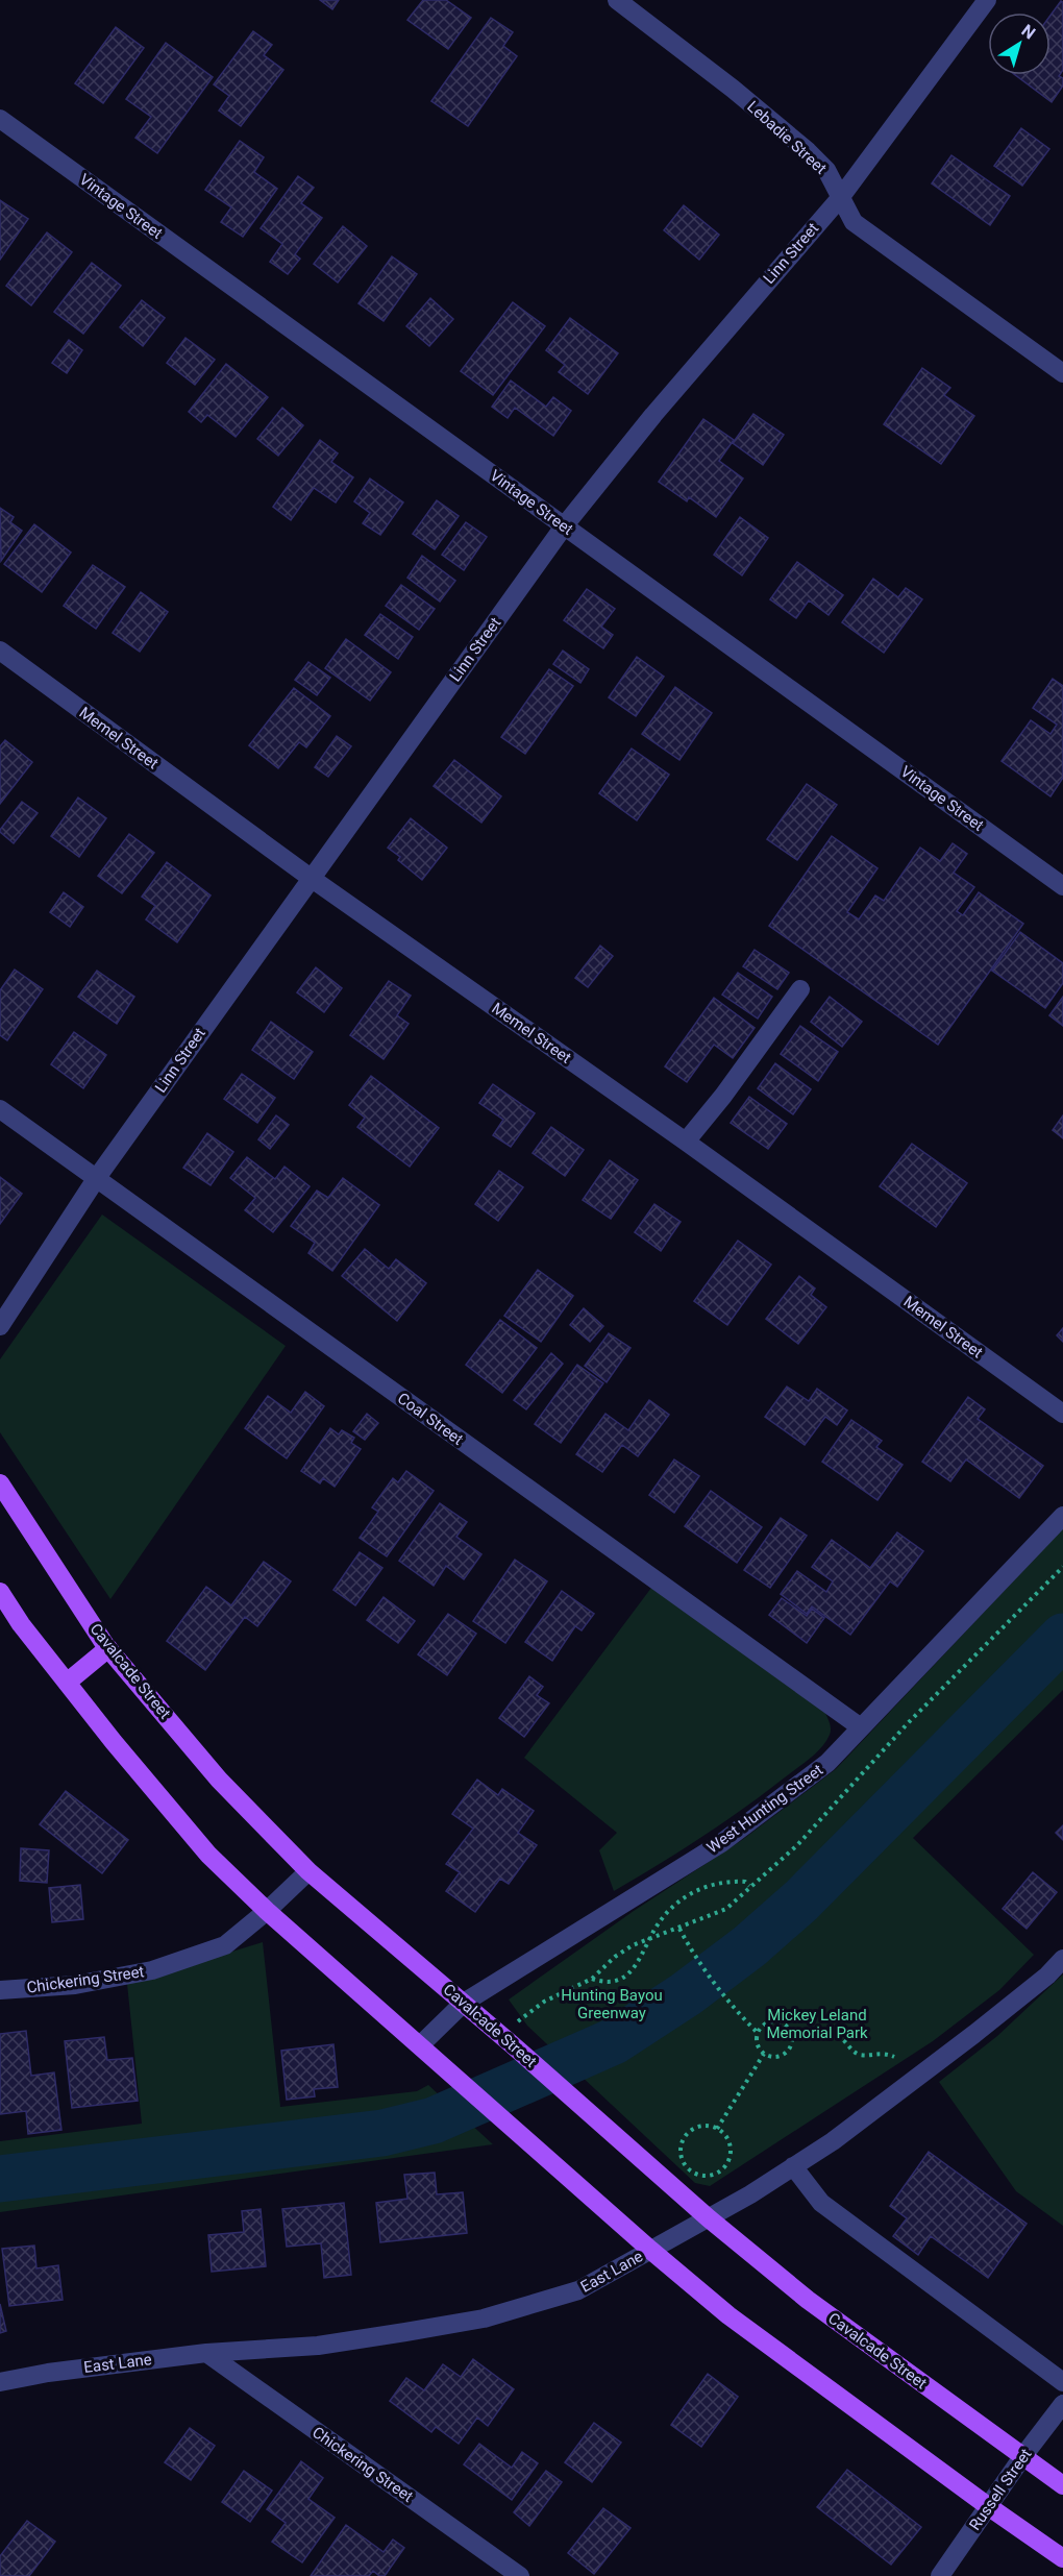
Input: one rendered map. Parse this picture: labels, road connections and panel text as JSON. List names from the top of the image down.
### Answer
{
  "streets": {
    "main road": ["Cavalcade Street"],
    "street": [
      "Lebadie Street",
      "Vintage Street",
      "Linn Street",
      "Memel Street",
      "Coal Street",
      "West Hunting Street",
      "Chickering Street",
      "East Lane",
      "Russell Street"
    ]
  },
  "crossings": [
    ["Lebadie Street", "Linn Street"],
    ["Vintage Street", "Linn Street"],
    ["Linn Street", "Memel Street"],
    ["Linn Street", "Coal Street"],
    ["Coal Street", "West Hunting Street"],
    ["Cavalcade Street", "West Hunting Street"],
    ["Cavalcade Street", "Chickering Street"],
    ["Cavalcade Street", "East Lane"],
    ["Cavalcade Street", "Russell Street"],
    ["Chickering Street", "East Lane"]
  ],
  "parks": ["Hunting Bayou Greenway", "Mickey Leland Memorial Park"],
  "north": "top right"
}
